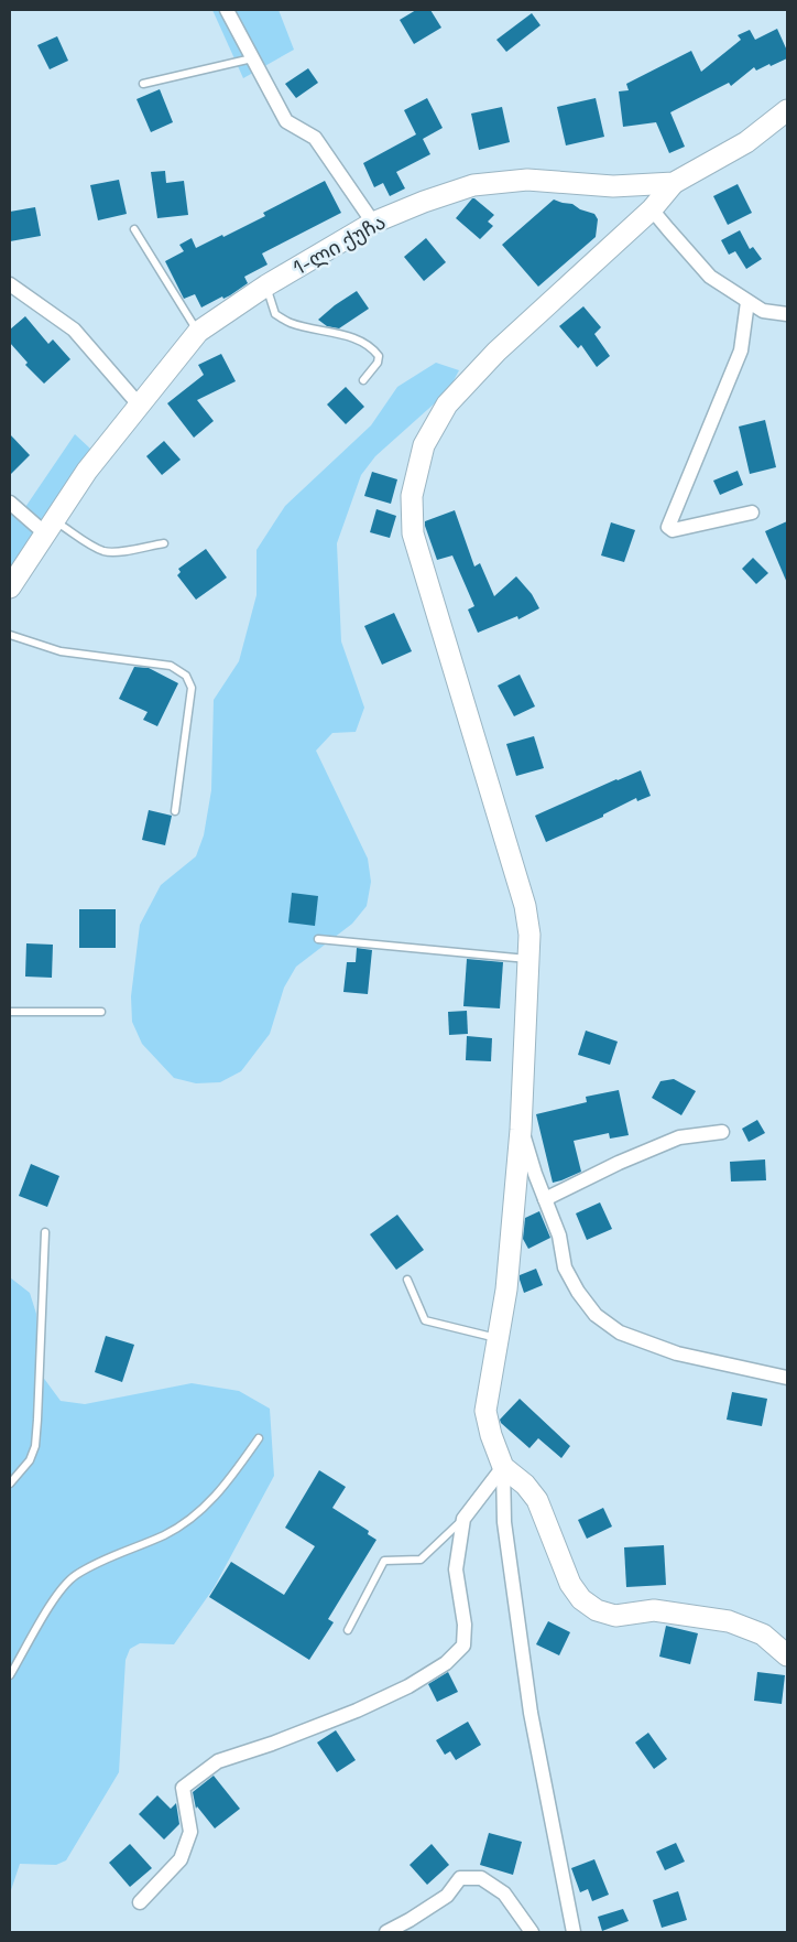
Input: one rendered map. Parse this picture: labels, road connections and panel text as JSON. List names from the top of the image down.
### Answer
{
  "streets": {
    "street": ["1-ლი ქუჩა"]
  }
}
